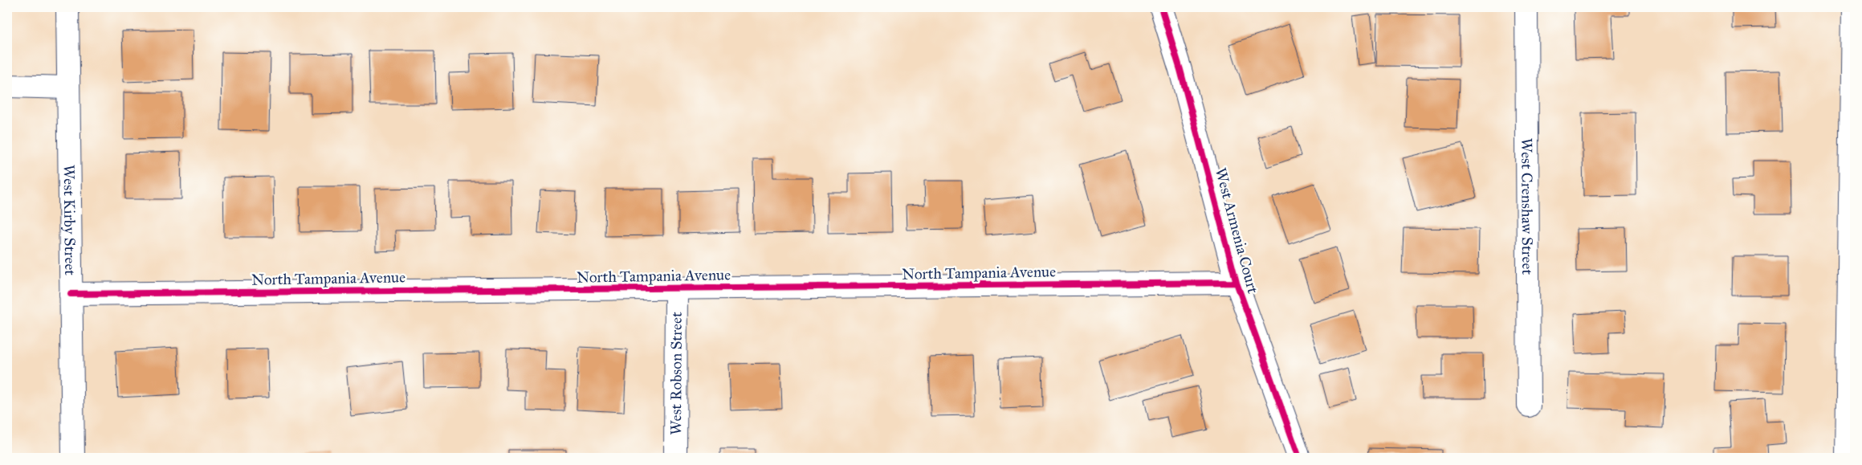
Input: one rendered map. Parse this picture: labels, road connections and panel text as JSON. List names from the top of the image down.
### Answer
{
  "streets": {
    "street": [
      "West Crenshaw Street",
      "West Kirby Street",
      "West Armenia Court",
      "North Tampania Avenue",
      "West Robson Street"
    ]
  },
  "crossings": [
    ["West Kirby Street", "North Tampania Avenue"],
    ["West Armenia Court", "North Tampania Avenue"],
    ["North Tampania Avenue", "West Robson Street"]
  ]
}
